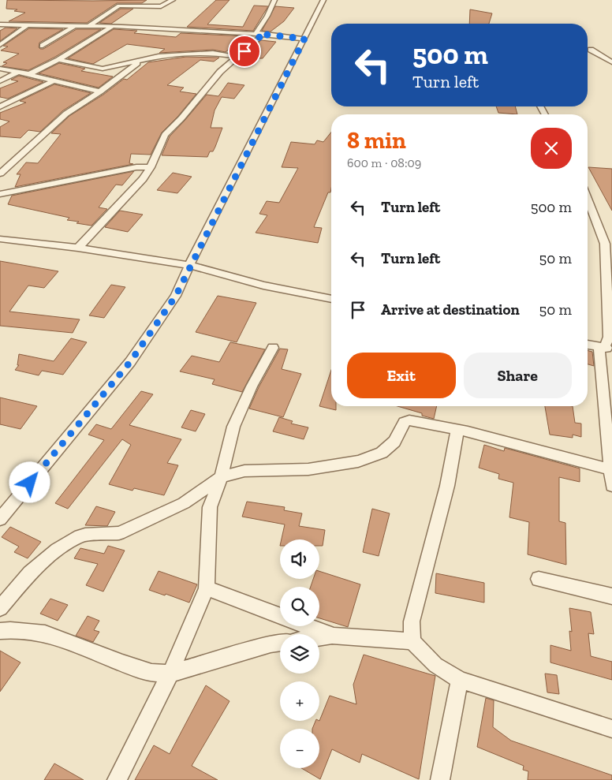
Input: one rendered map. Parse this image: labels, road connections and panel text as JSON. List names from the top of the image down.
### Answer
{
  "page": {
    "turn": ["500 m", "Turn left"],
    "heading": ["8 min", "600 m · 08:09"],
    "list": [
      {
        "name": "Turn left",
        "value": "500 m"
      },
      {
        "name": "Turn left",
        "value": "50 m"
      },
      {
        "name": "Arrive at destination",
        "value": "50 m"
      }
    ],
    "buttons": ["Exit", "Share"],
    "map_buttons": ["+", "−"]
  }
}
